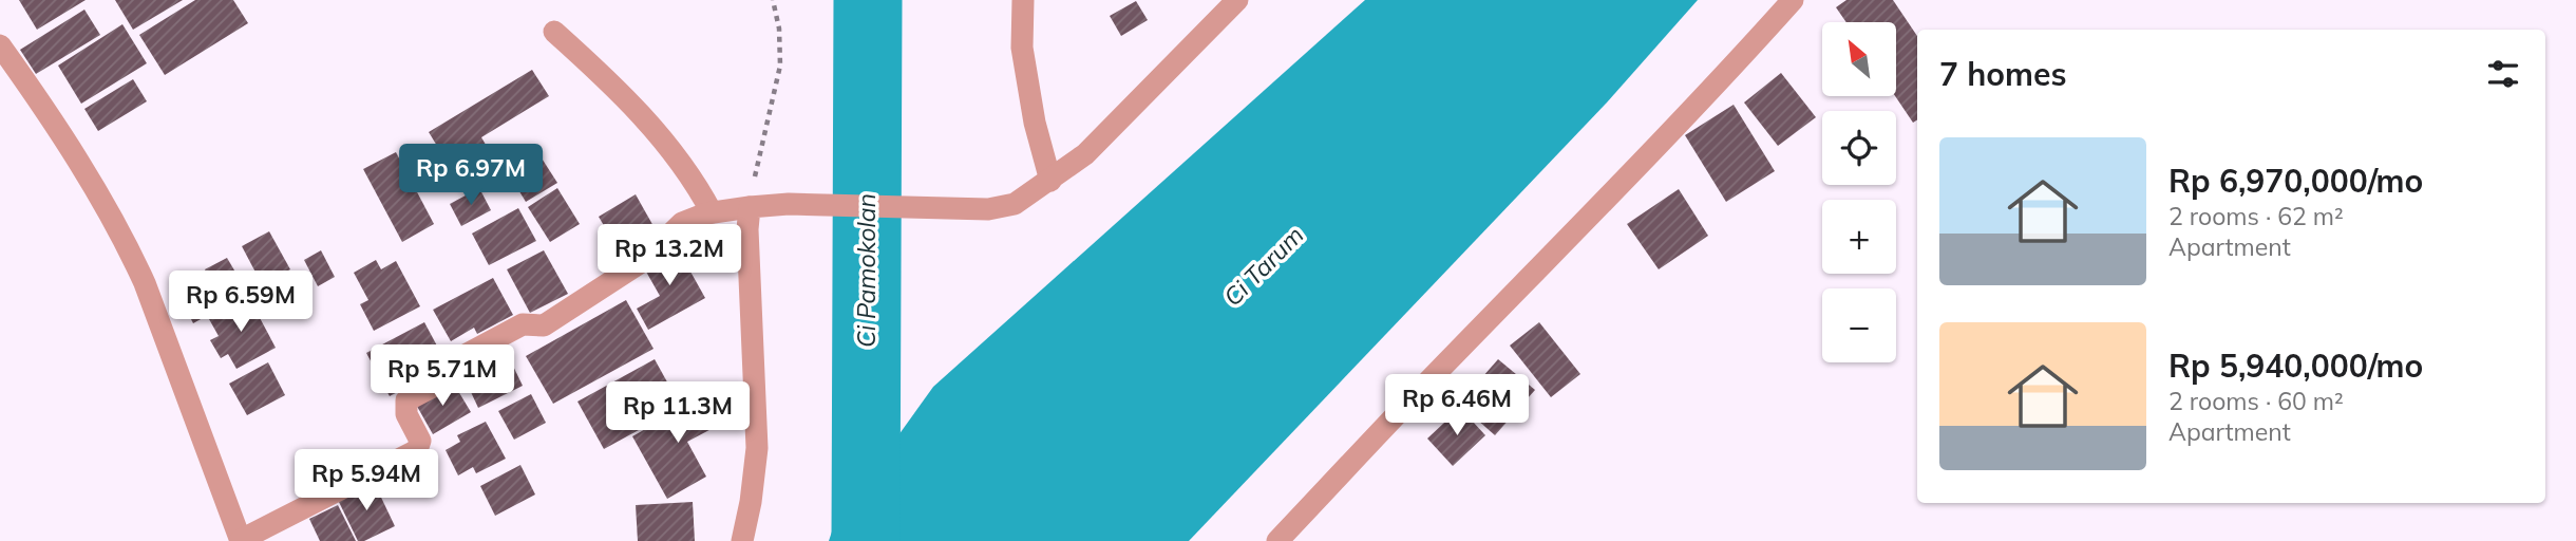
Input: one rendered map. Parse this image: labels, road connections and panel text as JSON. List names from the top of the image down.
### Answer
{
  "water": ["Ci Tarum", "Ci Pamokolan"],
  "north": "top left",
  "page": {
    "map_buttons": ["+", "−"],
    "heading": "7 homes",
    "list": [
      {
        "name": "Rp 6,970,000/mo",
        "note": "2 rooms · 62 m² · Apartment"
      },
      {
        "name": "Rp 5,940,000/mo",
        "note": "2 rooms · 60 m² · Apartment"
      }
    ],
    "price": [
      "Rp 6.97M",
      "Rp 13.2M",
      "Rp 6.59M",
      "Rp 5.71M",
      "Rp 6.46M",
      "Rp 11.3M",
      "Rp 5.94M"
    ]
  }
}
